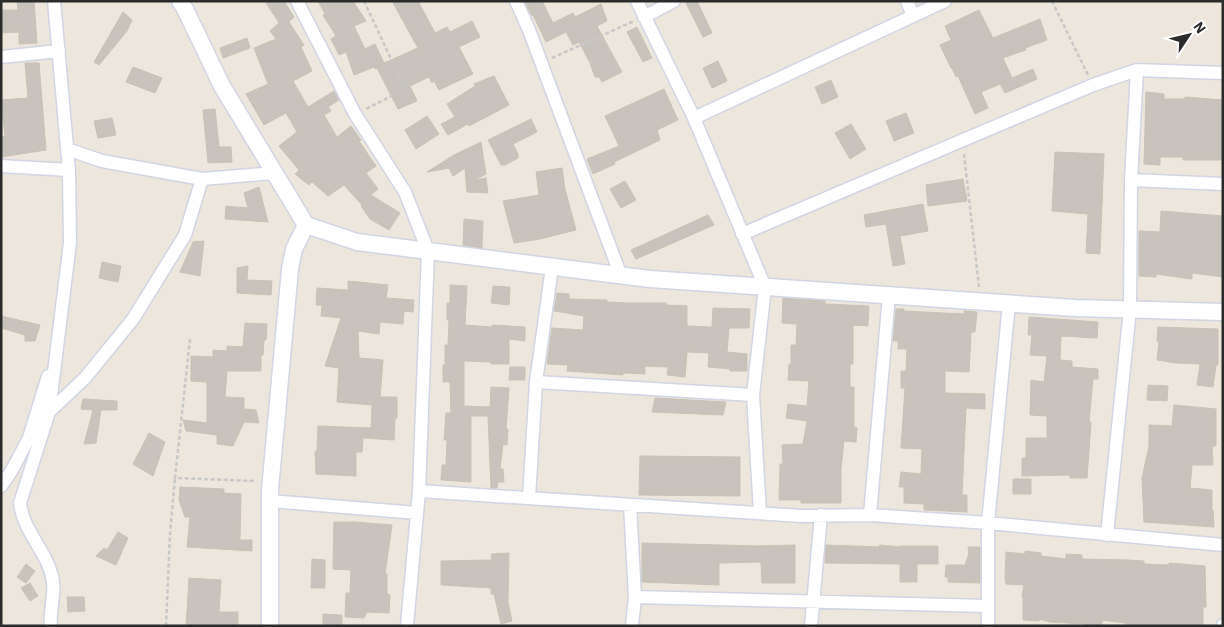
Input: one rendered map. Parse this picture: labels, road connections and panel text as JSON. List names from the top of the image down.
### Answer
{
  "north": "top right"
}
